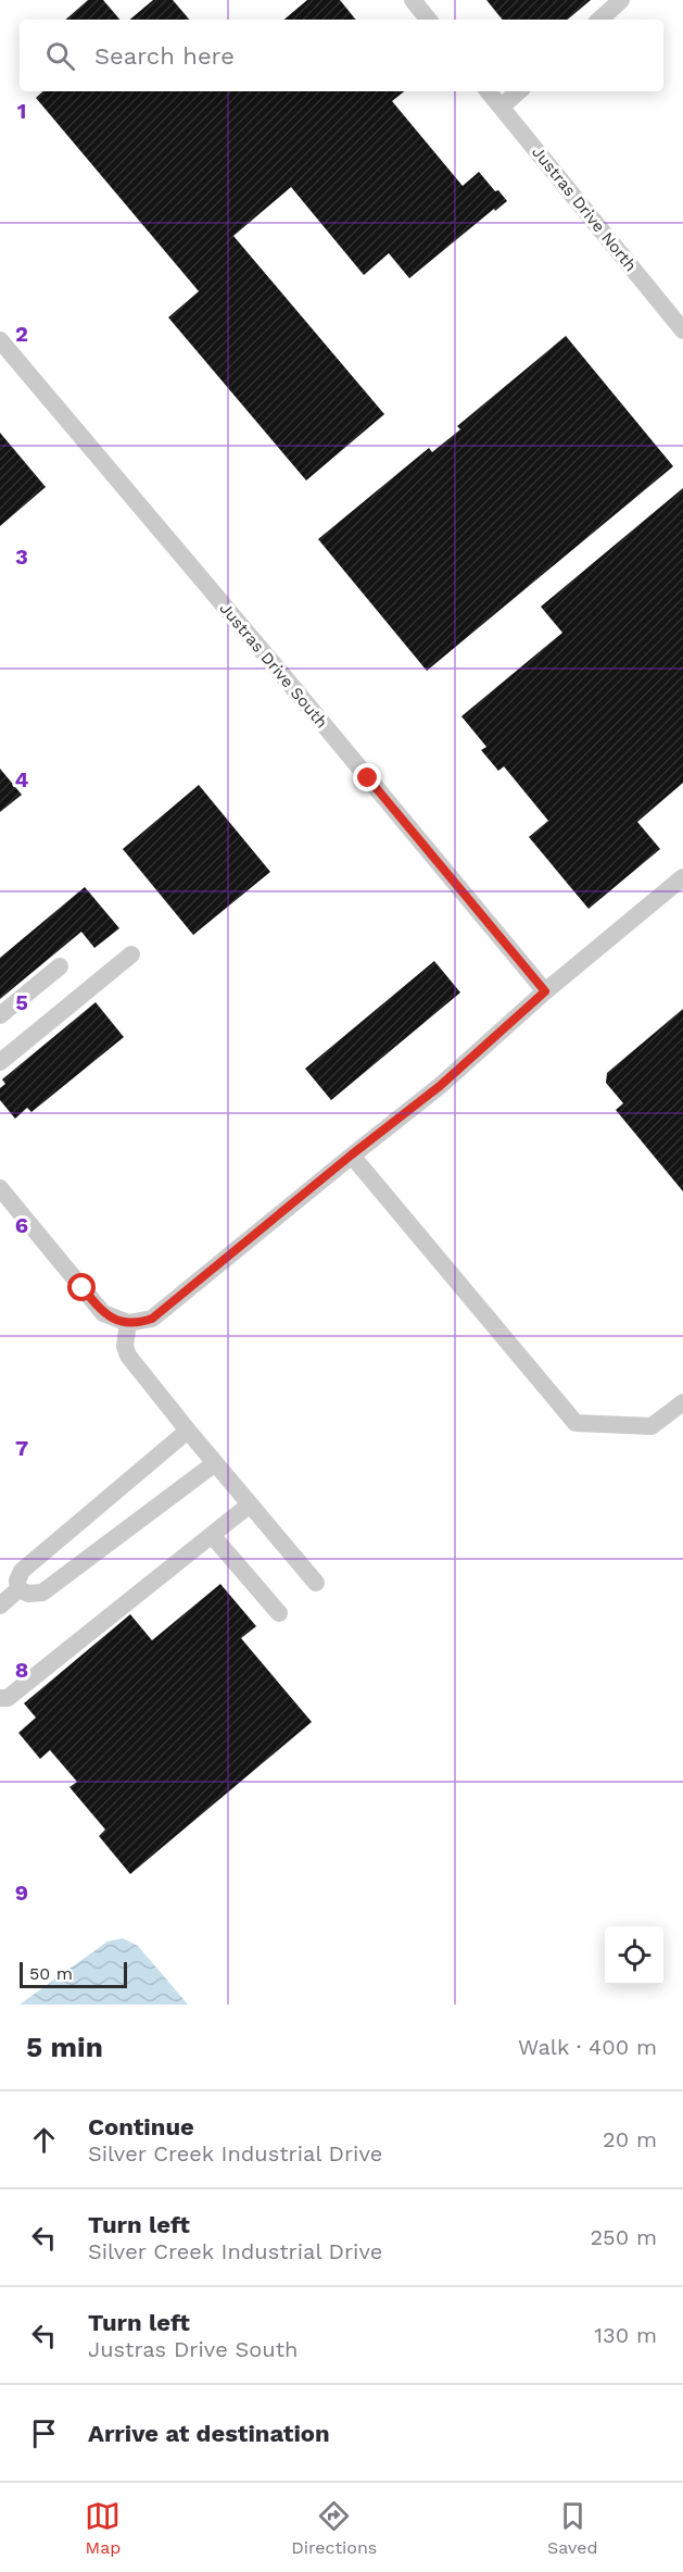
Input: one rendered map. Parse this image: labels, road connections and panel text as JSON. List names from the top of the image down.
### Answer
{
  "streets": {
    "street": ["Justras Drive North", "Justras Drive South"]
  },
  "scale_bar": "50 m",
  "page": {
    "search": "Search here",
    "scale": "50 m",
    "heading": ["5 min", "Walk · 400 m"],
    "list": [
      ["Continue", "Silver Creek Industrial Drive", "20 m"],
      ["Turn left", "Silver Creek Industrial Drive", "250 m"],
      ["Turn left", "Justras Drive South", "130 m"],
      "Arrive at destination"
    ],
    "nav": ["Map", "Directions", "Saved"]
  },
  "grid": {
    "rows": [
      "1",
      "2",
      "3",
      "4",
      "5",
      "6",
      "7",
      "8",
      "9"
    ]
  }
}
